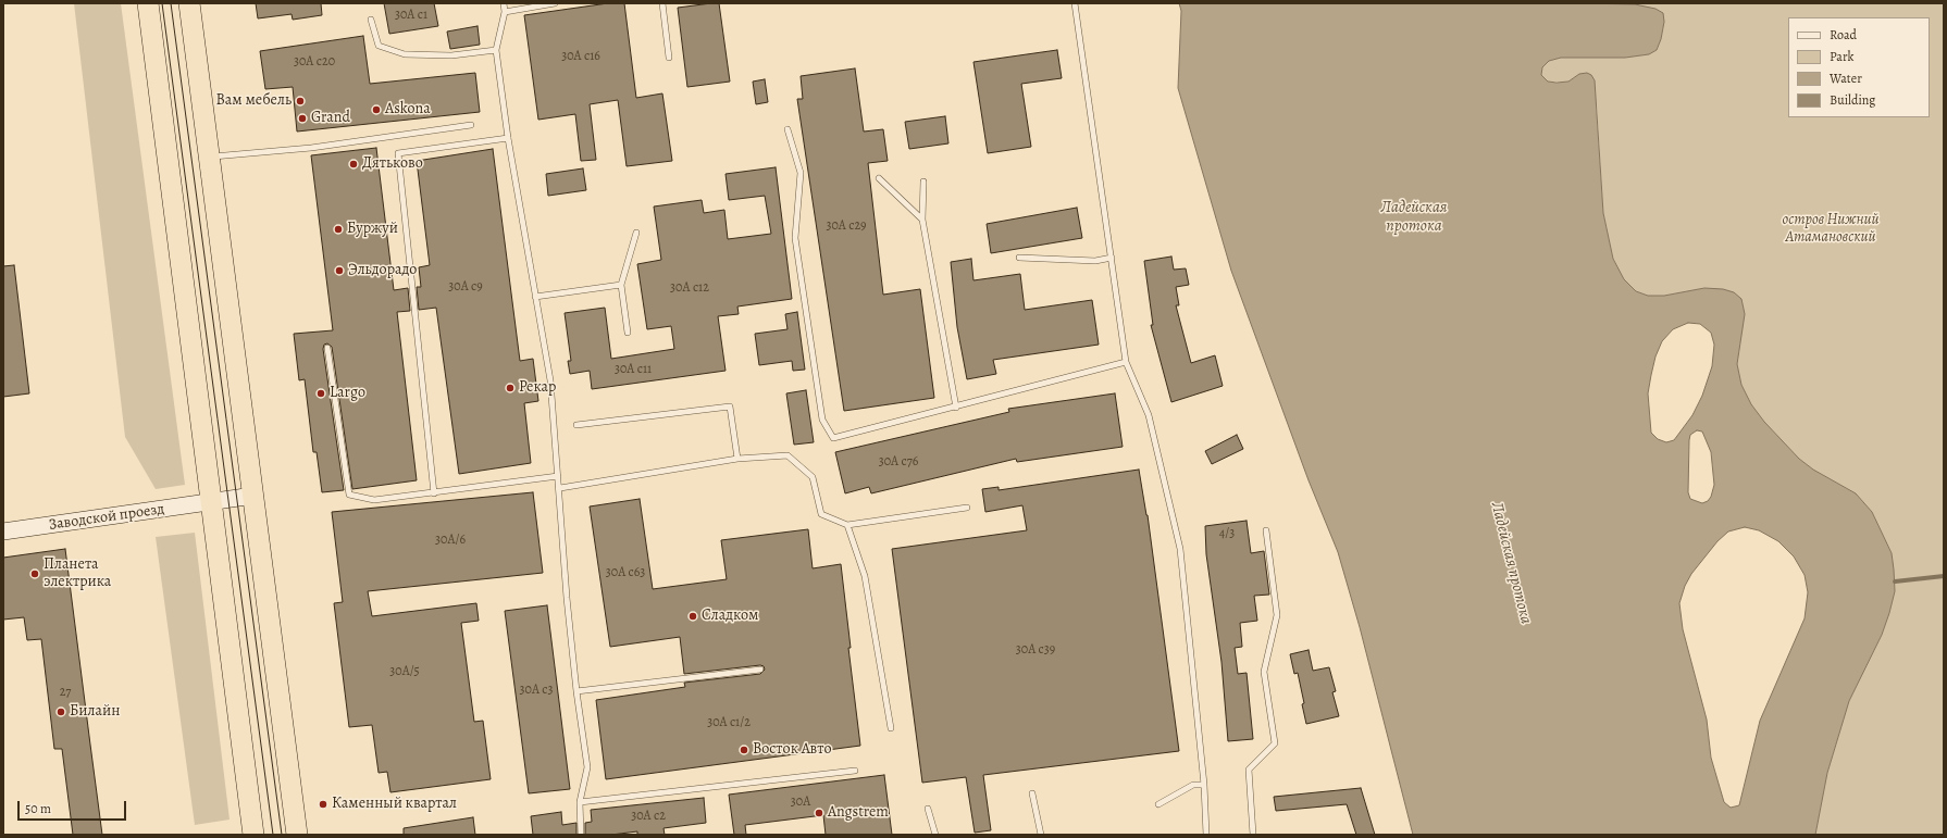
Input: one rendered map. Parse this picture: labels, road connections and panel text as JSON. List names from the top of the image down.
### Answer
{
  "streets": {
    "street": ["Заводской проезд"]
  },
  "water": ["Ладейская протока"],
  "parks": ["остров Нижний Атамановский"],
  "places": [
    "Вам мебель",
    "Askona",
    "Grand",
    "Дятьково",
    "Буржуй",
    "Эльдорадо",
    "Рекар",
    "Largo",
    "Планета электрика",
    "Сладком",
    "Билайн",
    "Восток Авто",
    "Каменный квартал",
    "Angstrem"
  ],
  "house_numbers": [
    "30А с1",
    "30А с16",
    "30А с20",
    "30А с29",
    "30А с9",
    "30А с12",
    "30А с11",
    "30А с76",
    "4/3",
    "30А/6",
    "30А с63",
    "30А с39",
    "30А/5",
    "30А с3",
    "27",
    "30А с1/2",
    "30А",
    "30А с2"
  ],
  "legend": [
    "Road",
    "Park",
    "Water",
    "Building"
  ],
  "scale_bar": "50 m"
}
